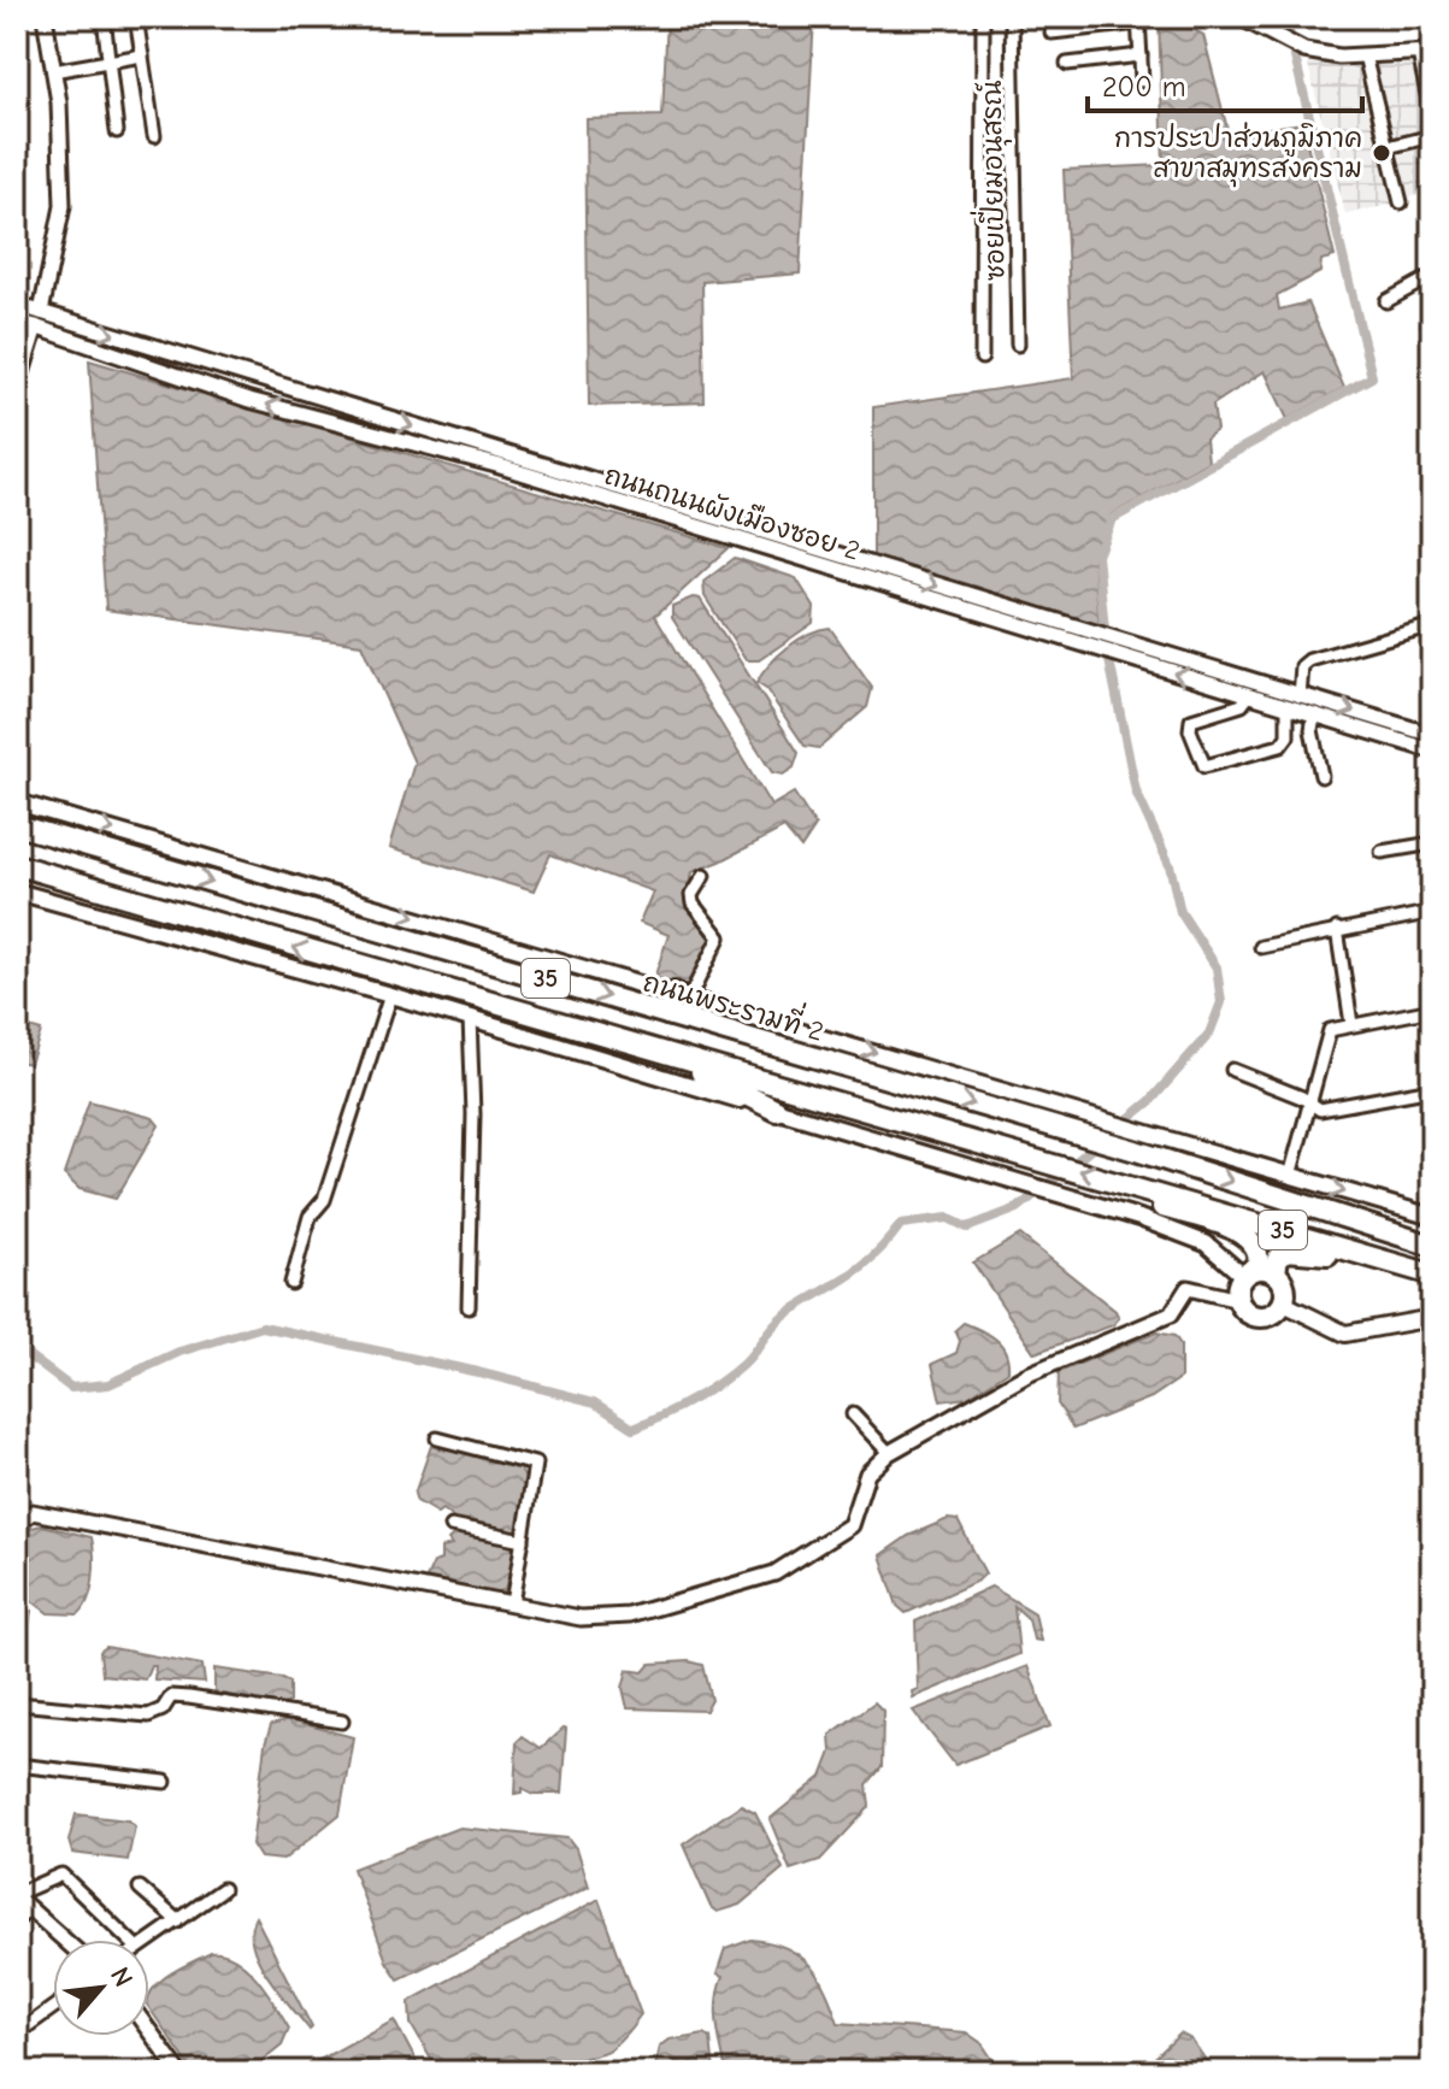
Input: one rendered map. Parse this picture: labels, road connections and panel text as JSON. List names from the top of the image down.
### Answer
{
  "streets": {
    "highway": ["35", "ถนนพระรามที่ 2"],
    "street": ["ซอยเปี่ยมอนุสรณ์", "ถนนถนนผังเมืองซอย 2"]
  },
  "places": ["การประปาส่วนภูมิภาค สาขาสมุทรสงคราม"],
  "scale_bar": "200 m",
  "north": "top right"
}
